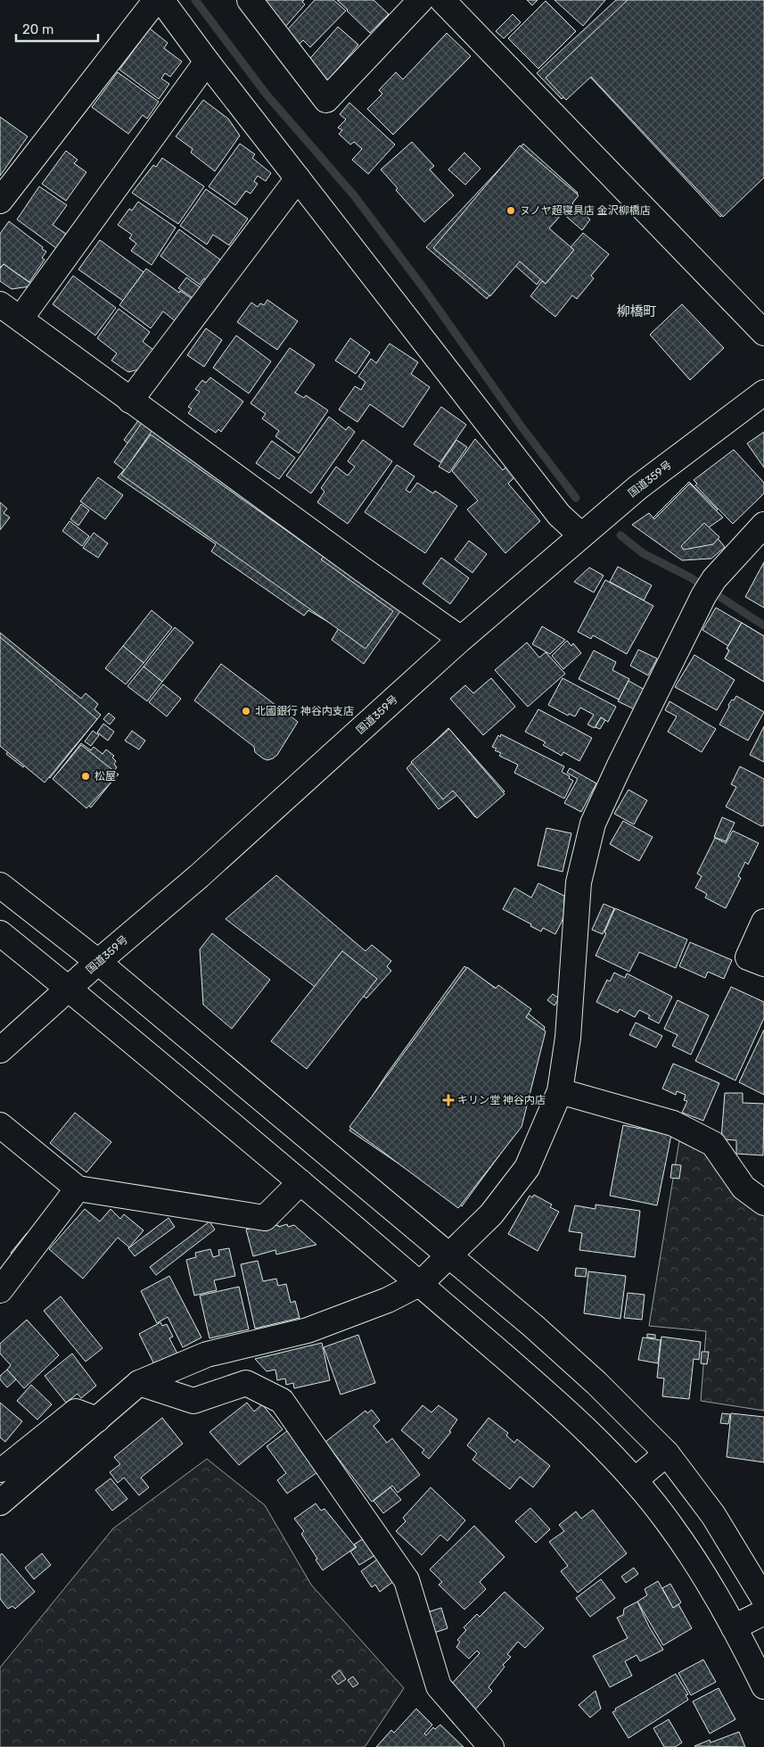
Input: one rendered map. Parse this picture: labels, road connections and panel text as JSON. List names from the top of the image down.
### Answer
{
  "streets": {
    "main road": ["国道359号"]
  },
  "districts": ["柳橋町"],
  "places": {
    "other": ["ヌノヤ超寝具店 金沢柳橋店", "北國銀行 神谷内支店", "松屋"],
    "health": ["キリン堂 神谷内店"]
  },
  "scale_bar": "20 m"
}
